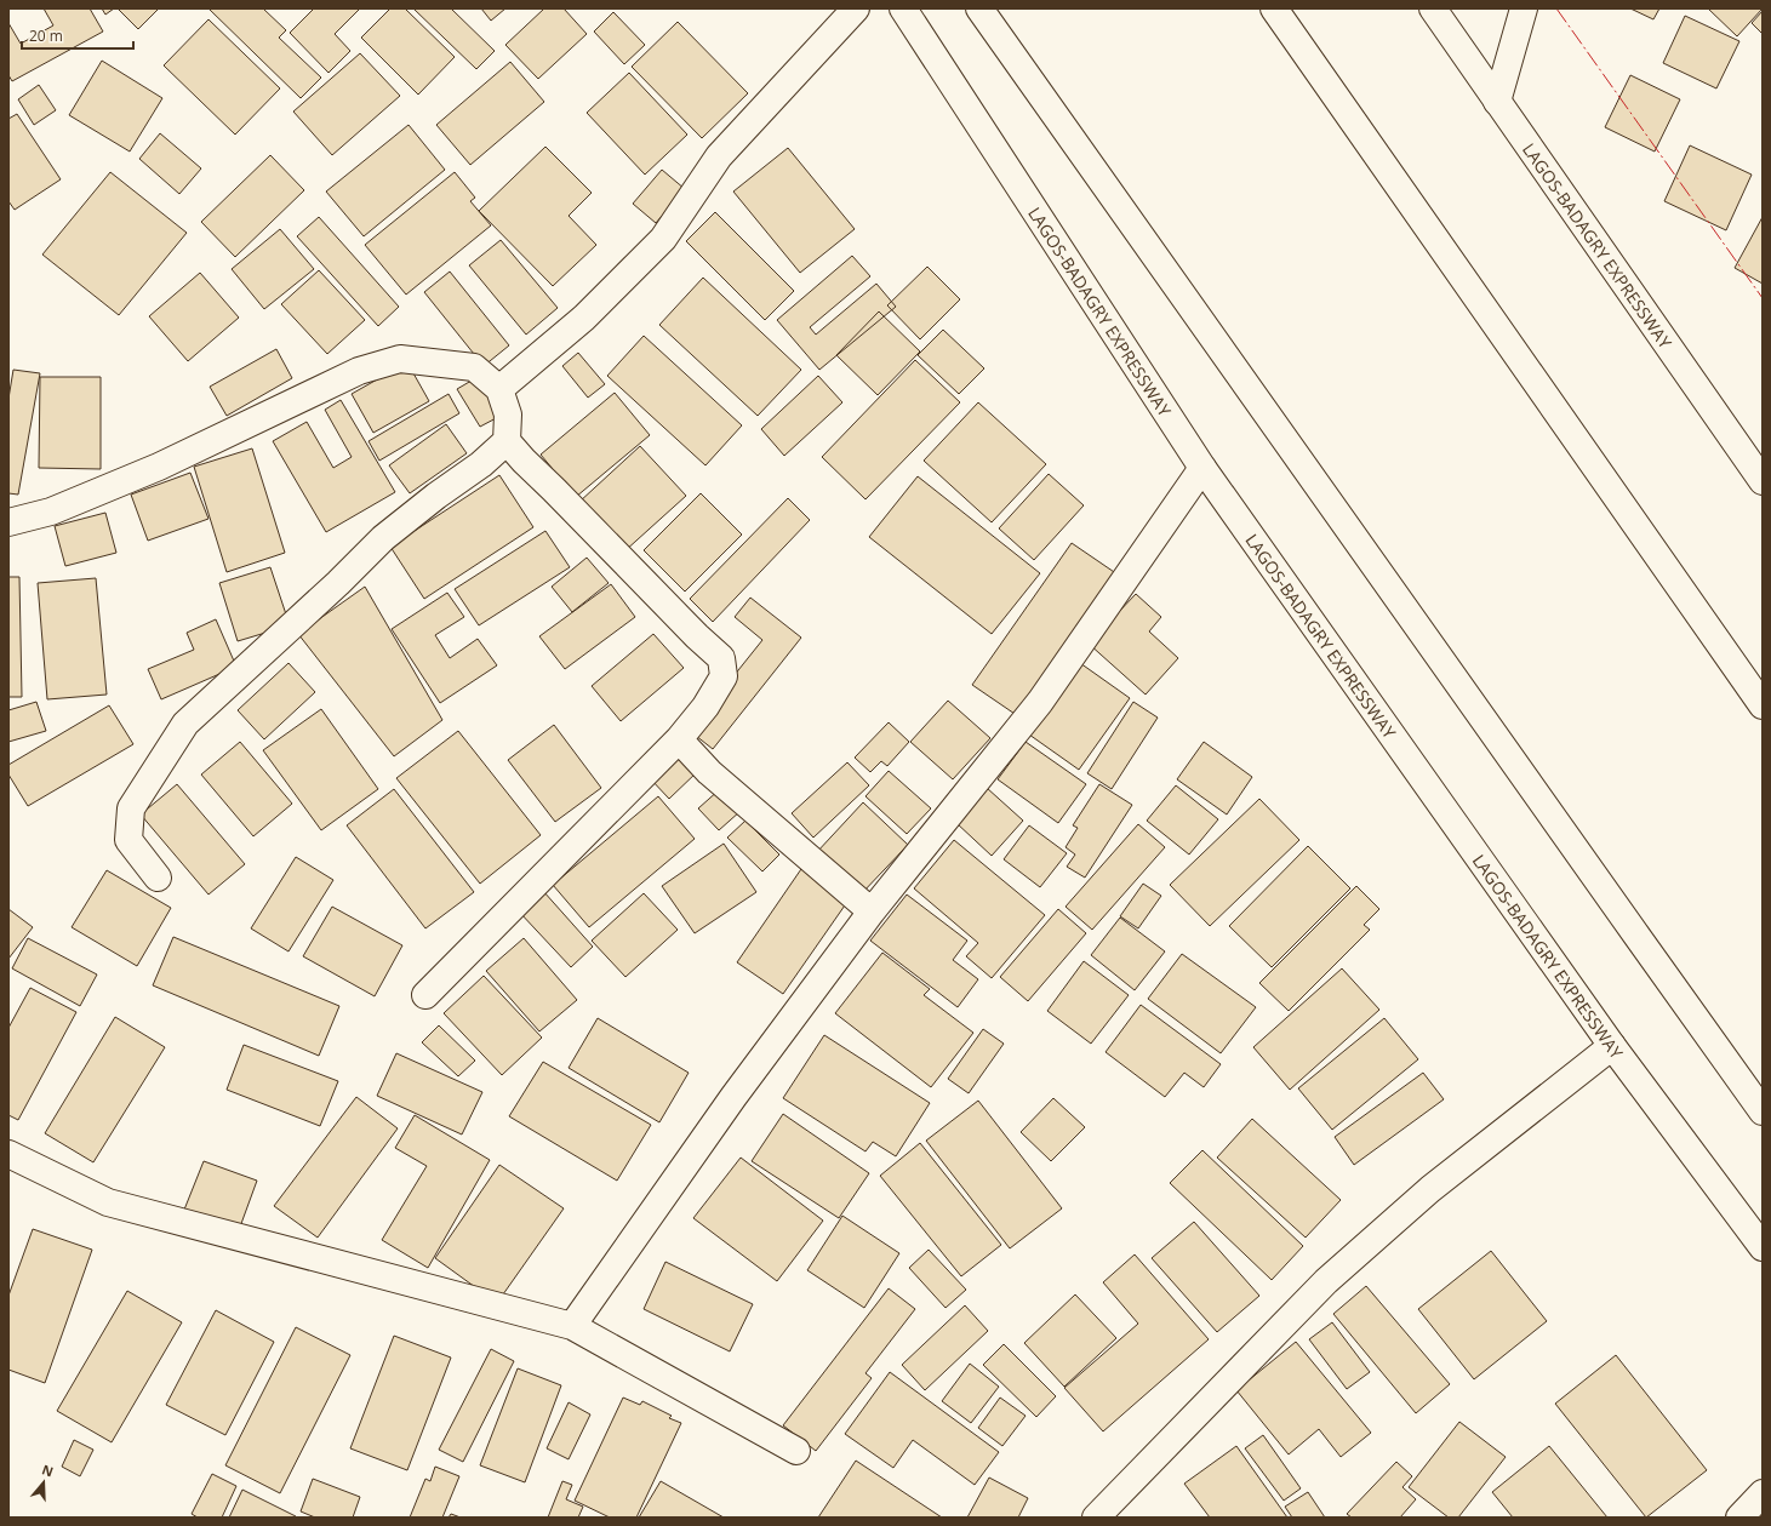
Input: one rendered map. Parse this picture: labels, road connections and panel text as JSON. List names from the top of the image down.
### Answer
{
  "streets": {
    "main road": ["LAGOS-BADAGRY EXPRESSWAY"]
  },
  "scale_bar": "20 m",
  "north": "top"
}
